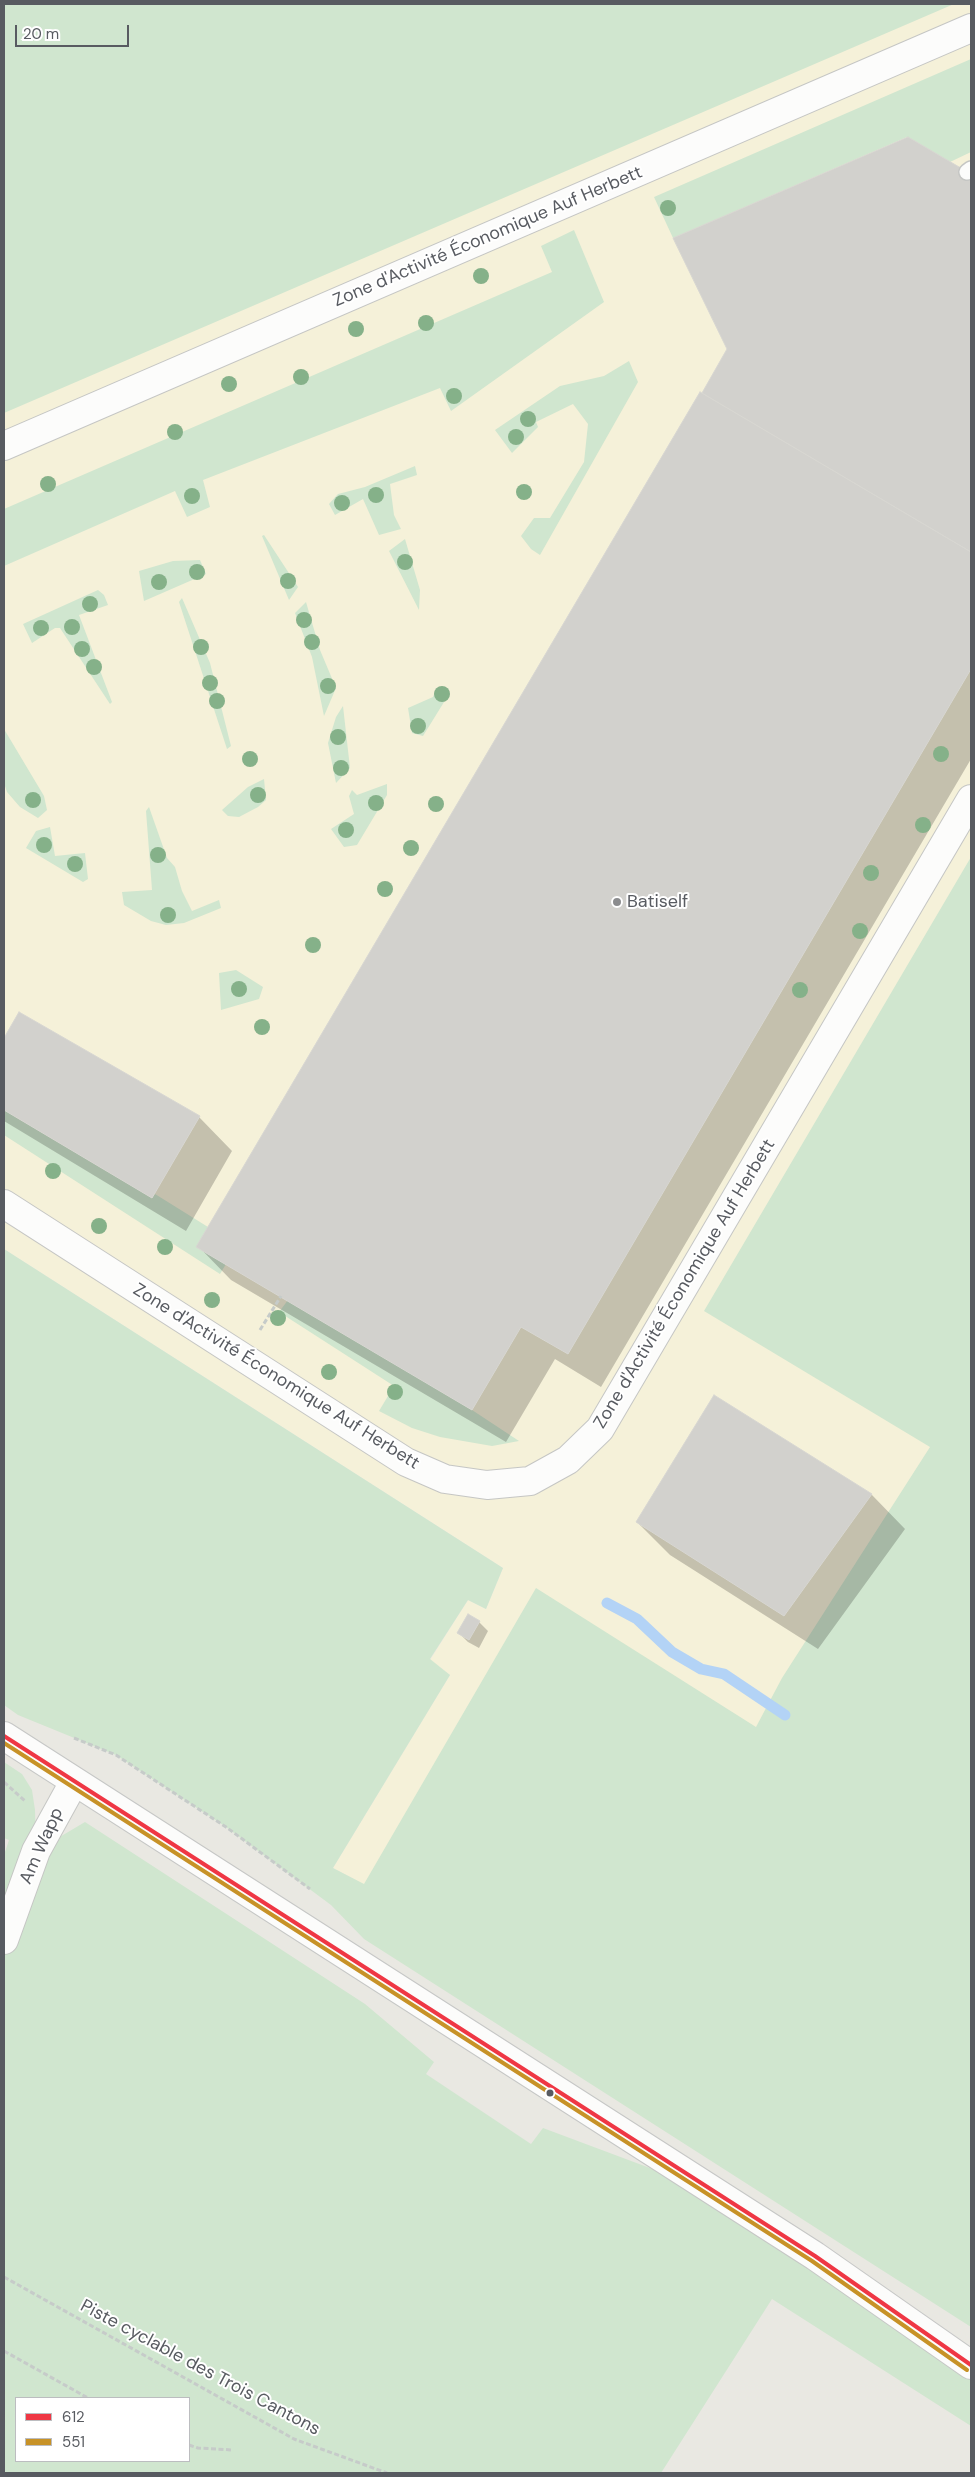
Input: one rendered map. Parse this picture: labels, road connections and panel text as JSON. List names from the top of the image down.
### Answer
{
  "streets": {
    "street": ["Zone d'Activité Économique Auf Herbett", "Am Wapp"],
    "path": ["Piste cyclable des Trois Cantons"]
  },
  "places": ["Batiself"],
  "lines": ["transit line 612", "transit line 551"],
  "legend": ["612", "551"],
  "scale_bar": "20 m"
}
